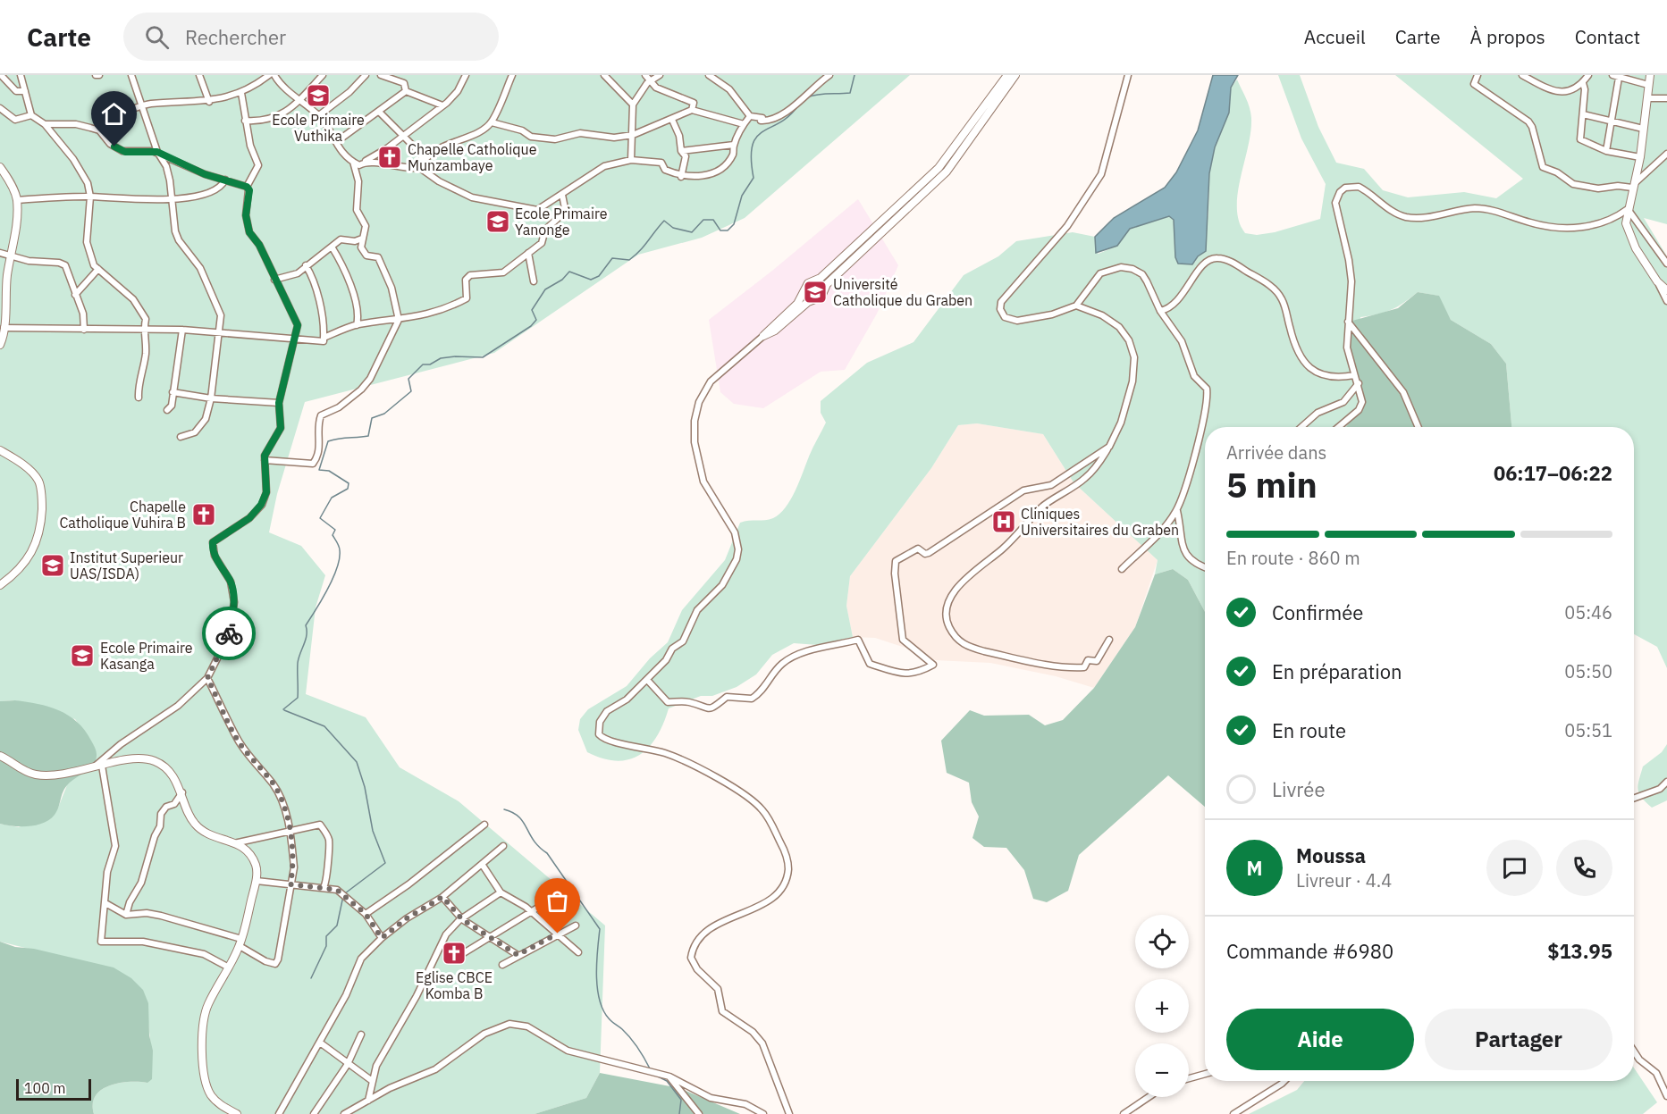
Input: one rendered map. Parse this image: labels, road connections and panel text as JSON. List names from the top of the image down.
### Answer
{
  "places": {
    "school or university": [
      "Ecole Primaire Vuthika",
      "Ecole Primaire Yanonge",
      "Université Catholique du Graben",
      "Institut Superieur UAS/ISDA)",
      "Ecole Primaire Kasanga"
    ],
    "church": ["Chapelle Catholique Munzambaye", "Chapelle Catholique Vuhira B", "Eglise CBCE Komba B"],
    "hospital": ["Cliniques Universitaires du Graben"]
  },
  "scale_bar": "100 m",
  "page": {
    "header": "Carte",
    "search": "Rechercher",
    "nav": [
      "Accueil",
      "Carte",
      "À propos",
      "Contact"
    ],
    "heading": ["5 min", "Arrivée dans", "06:17–06:22"],
    "panel": [
      "Moussa",
      "Livreur · 4.4",
      "Commande #6980",
      "$13.95"
    ],
    "bar": "En route · 860 m",
    "list": [
      ["Confirmée", "05:46"],
      ["En préparation", "05:50"],
      ["En route", "05:51"],
      "Livrée"
    ],
    "round": "M",
    "map_buttons": ["+", "−"],
    "buttons": ["Aide", "Partager"],
    "scale": "100 m"
  }
}
